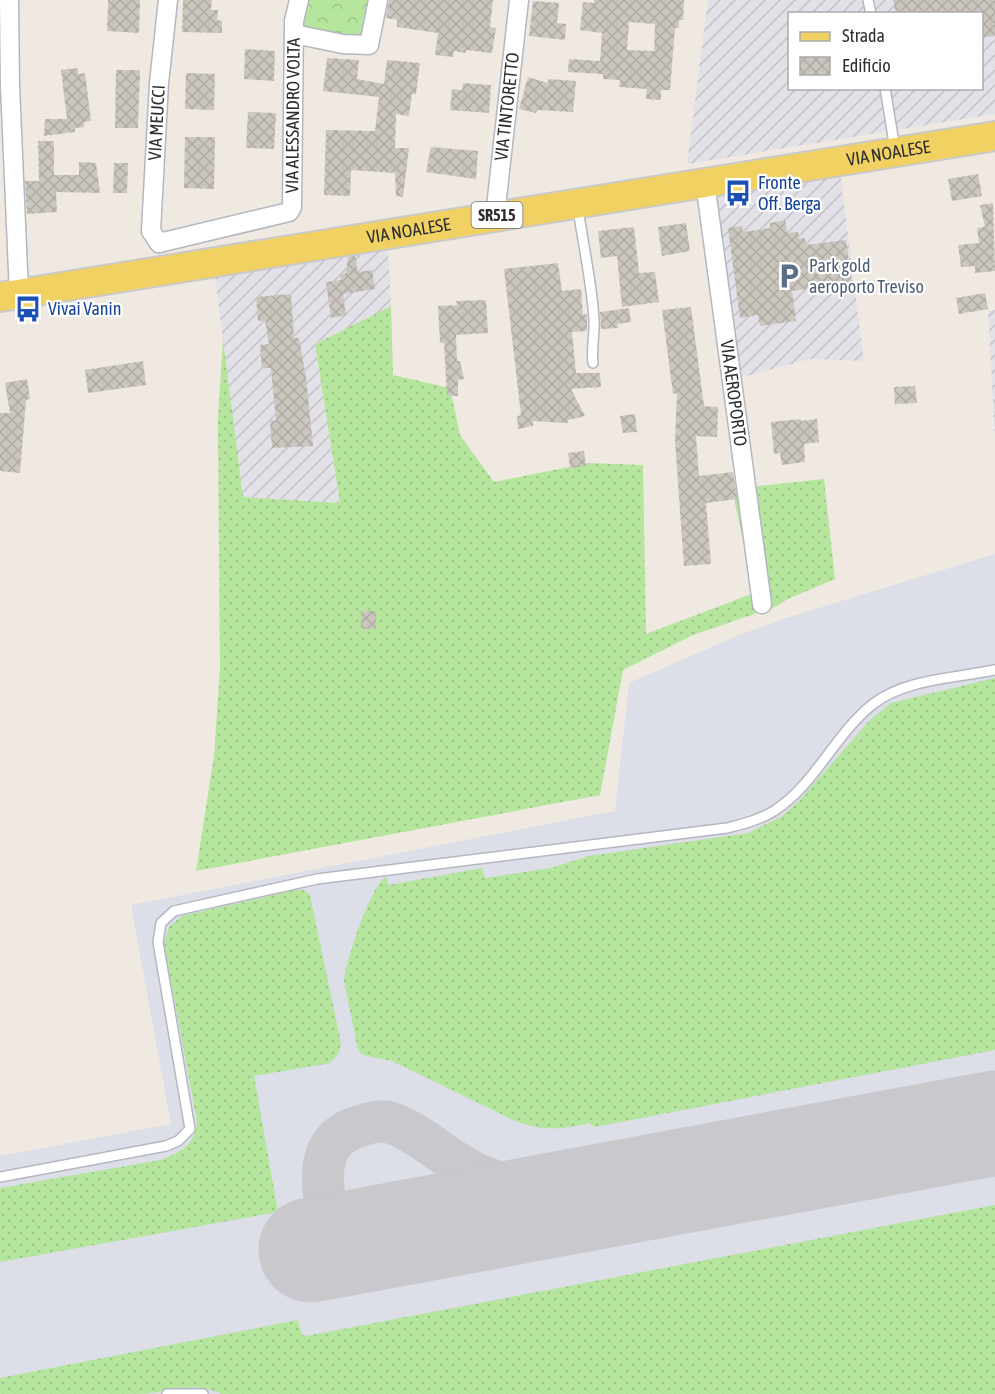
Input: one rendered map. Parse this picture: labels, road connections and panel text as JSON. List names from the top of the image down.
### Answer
{
  "streets": {
    "main road": ["VIA NOALESE", "SR515"],
    "street": [
      "VIA TINTORETTO",
      "VIA ALESSANDRO VOLTA",
      "VIA MEUCCI",
      "VIA AEROPORTO"
    ]
  },
  "crossings": [
    ["VIA TINTORETTO", "VIA NOALESE"],
    ["VIA ALESSANDRO VOLTA", "VIA MEUCCI"],
    ["VIA NOALESE", "VIA AEROPORTO"]
  ],
  "places": {
    "bus stop": ["Fronte Off. Berga", "Vivai Vanin"],
    "parking": ["Park gold aeroporto Treviso"]
  },
  "legend": ["Strada", "Edificio"]
}
